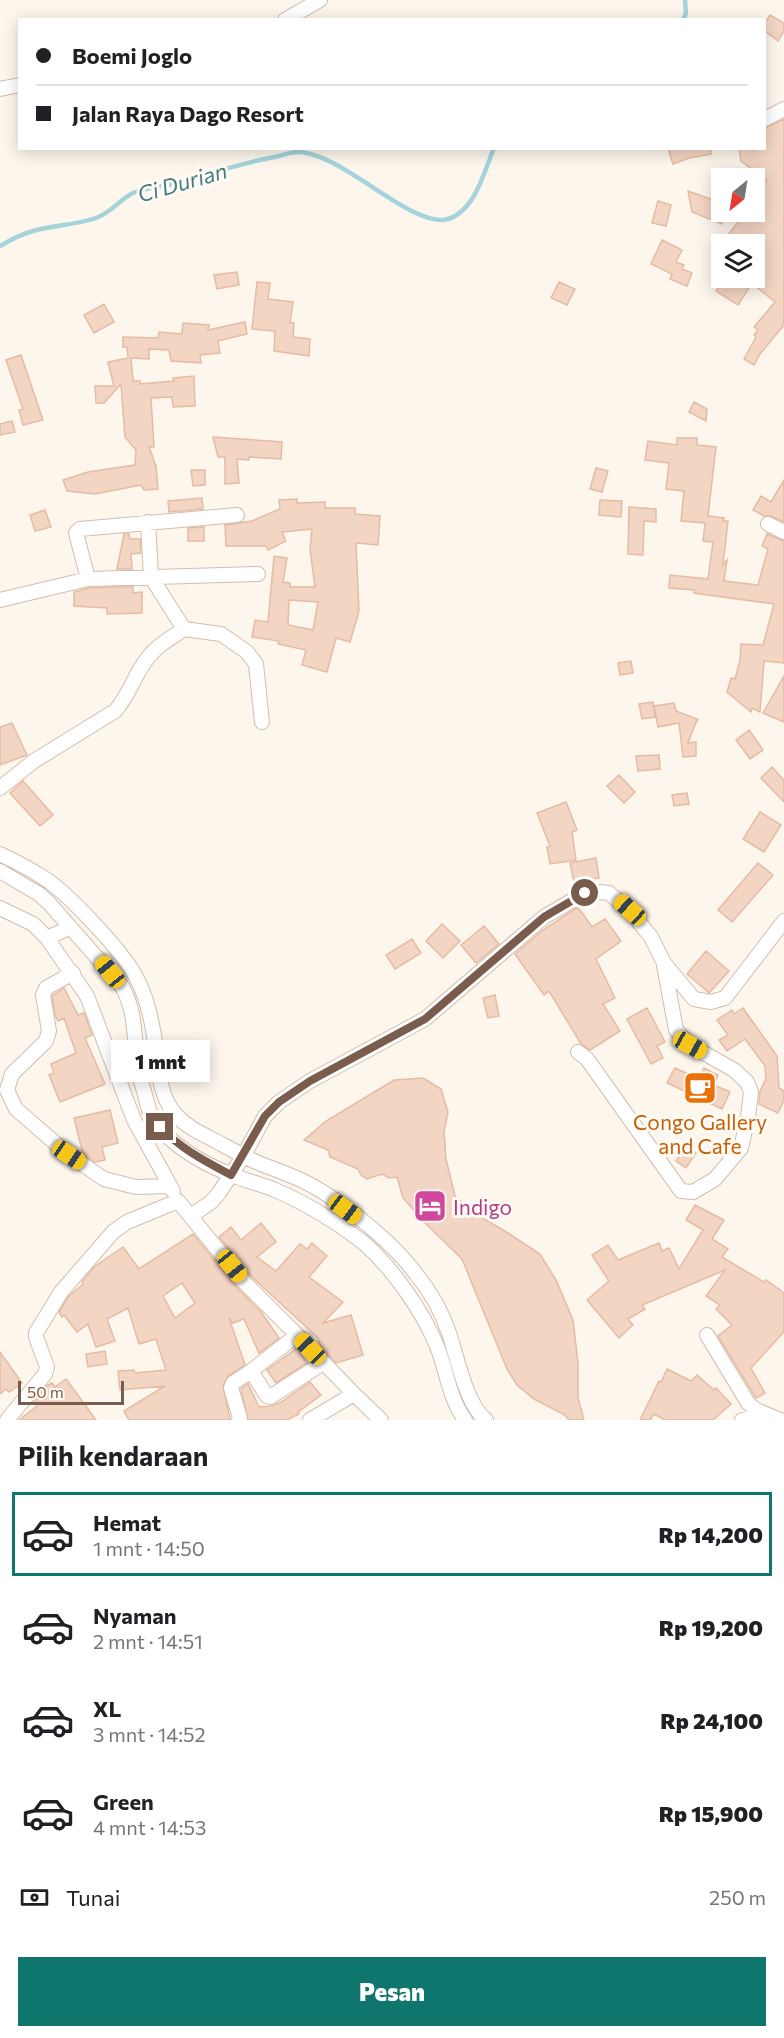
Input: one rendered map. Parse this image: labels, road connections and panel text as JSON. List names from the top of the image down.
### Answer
{
  "water": ["Ci Durian"],
  "places": {
    "cafe": ["Congo Gallery and Cafe"],
    "hotel": ["Indigo"]
  },
  "scale_bar": "50 m",
  "north": "bottom left",
  "page": {
    "banner": ["Boemi Joglo", "Jalan Raya Dago Resort"],
    "bubble": "1 mnt",
    "scale": "50 m",
    "heading": "Pilih kendaraan",
    "list": [
      {
        "name": "Hemat",
        "note": "1 mnt · 14:50",
        "value": "Rp 14,200"
      },
      {
        "name": "Nyaman",
        "note": "2 mnt · 14:51",
        "value": "Rp 19,200"
      },
      {
        "name": "XL",
        "note": "3 mnt · 14:52",
        "value": "Rp 24,100"
      },
      {
        "name": "Green",
        "note": "4 mnt · 14:53",
        "value": "Rp 15,900"
      }
    ],
    "pay": ["Tunai", "250 m"],
    "buttons": "Pesan"
  }
}
